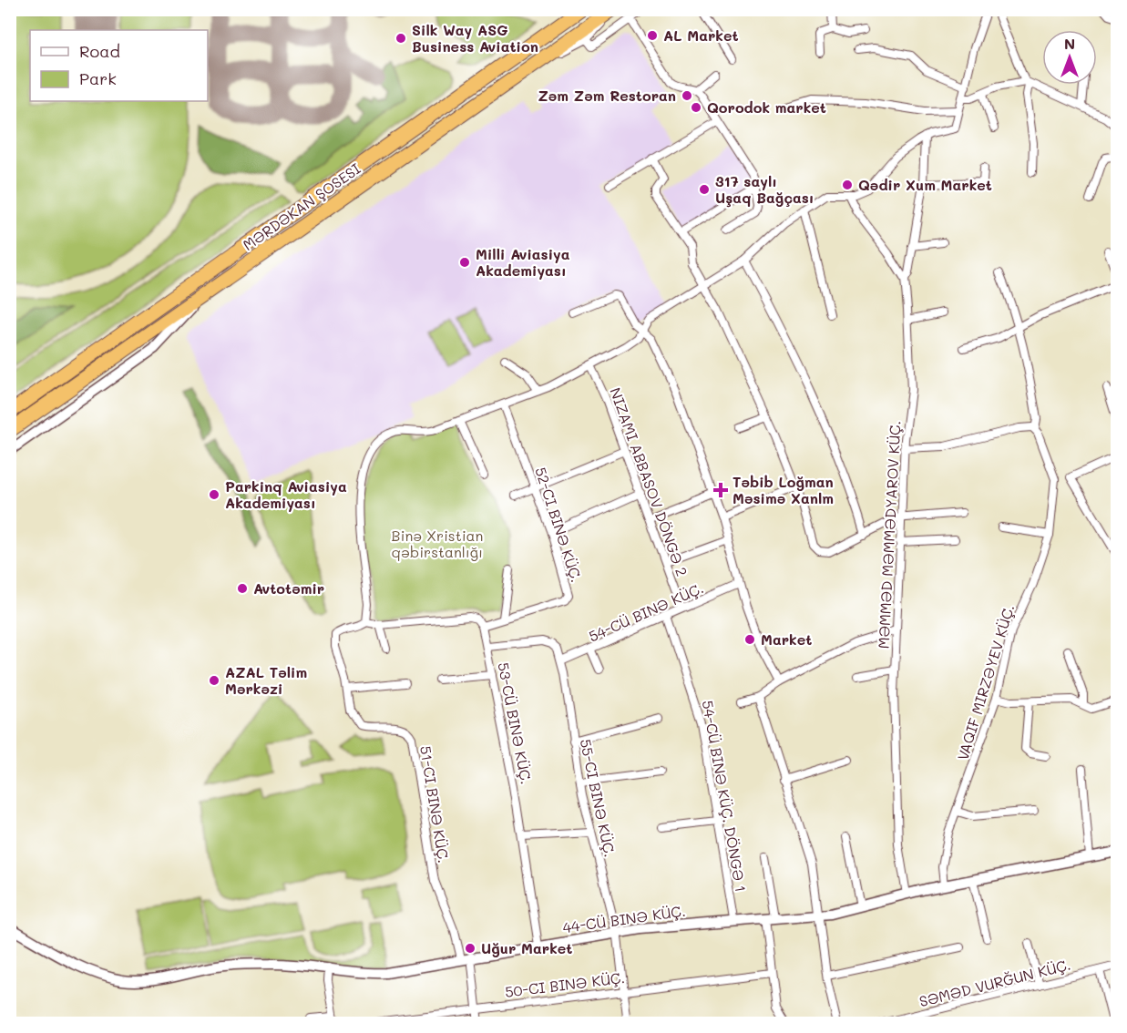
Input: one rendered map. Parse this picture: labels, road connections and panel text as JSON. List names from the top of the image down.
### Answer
{
  "streets": {
    "highway": ["MƏRDƏKAN ŞOSESI"],
    "street": [
      "NIZAMI ABBASOV DÖNGƏ 2",
      "52-CI BINƏ KÜÇ.",
      "MƏMMƏD MƏMMƏDYAROV KÜÇ.",
      "54-CÜ BINƏ KÜÇ.",
      "VAQIF MIRZƏYEV KÜÇ.",
      "53-CÜ BINƏ KÜÇ.",
      "54-CÜ BINƏ KÜÇ. DÖNGƏ 1",
      "55-CI BINƏ KÜÇ.",
      "51-CI BINƏ KÜÇ.",
      "44-CÜ BINƏ KÜÇ.",
      "SƏMƏD VURĞUN KÜÇ.",
      "50-CI BINƏ KÜÇ."
    ]
  },
  "crossings": [
    ["NIZAMI ABBASOV DÖNGƏ 2", "54-CÜ BINƏ KÜÇ."],
    ["52-CI BINƏ KÜÇ.", "53-CÜ BINƏ KÜÇ."],
    ["MƏMMƏD MƏMMƏDYAROV KÜÇ.", "44-CÜ BINƏ KÜÇ."],
    ["54-CÜ BINƏ KÜÇ.", "54-CÜ BINƏ KÜÇ. DÖNGƏ 1"],
    ["54-CÜ BINƏ KÜÇ.", "55-CI BINƏ KÜÇ."],
    ["VAQIF MIRZƏYEV KÜÇ.", "44-CÜ BINƏ KÜÇ."],
    ["53-CÜ BINƏ KÜÇ.", "44-CÜ BINƏ KÜÇ."],
    ["54-CÜ BINƏ KÜÇ. DÖNGƏ 1", "44-CÜ BINƏ KÜÇ."],
    ["55-CI BINƏ KÜÇ.", "44-CÜ BINƏ KÜÇ."],
    ["55-CI BINƏ KÜÇ.", "50-CI BINƏ KÜÇ."],
    ["51-CI BINƏ KÜÇ.", "44-CÜ BINƏ KÜÇ."]
  ],
  "parks": ["Binə Xristian qəbirstanlığı"],
  "places": {
    "other": [
      "AL Market",
      "Silk Way ASG Business Aviation",
      "Zəm Zəm Restoran",
      "Qorodok market",
      "Qədir Xum Market",
      "317 saylı Uşaq Bağçası",
      "Milli Aviasiya Akademiyası",
      "Parkinq Aviasiya Akademiyası",
      "Avtotəmir",
      "Market",
      "AZAL Təlim Mərkəzi",
      "Uğur Market"
    ],
    "health": ["Təbib Loğman Məsimə Xanlm"]
  },
  "legend": ["Road", "Park"],
  "north": "top"
}
